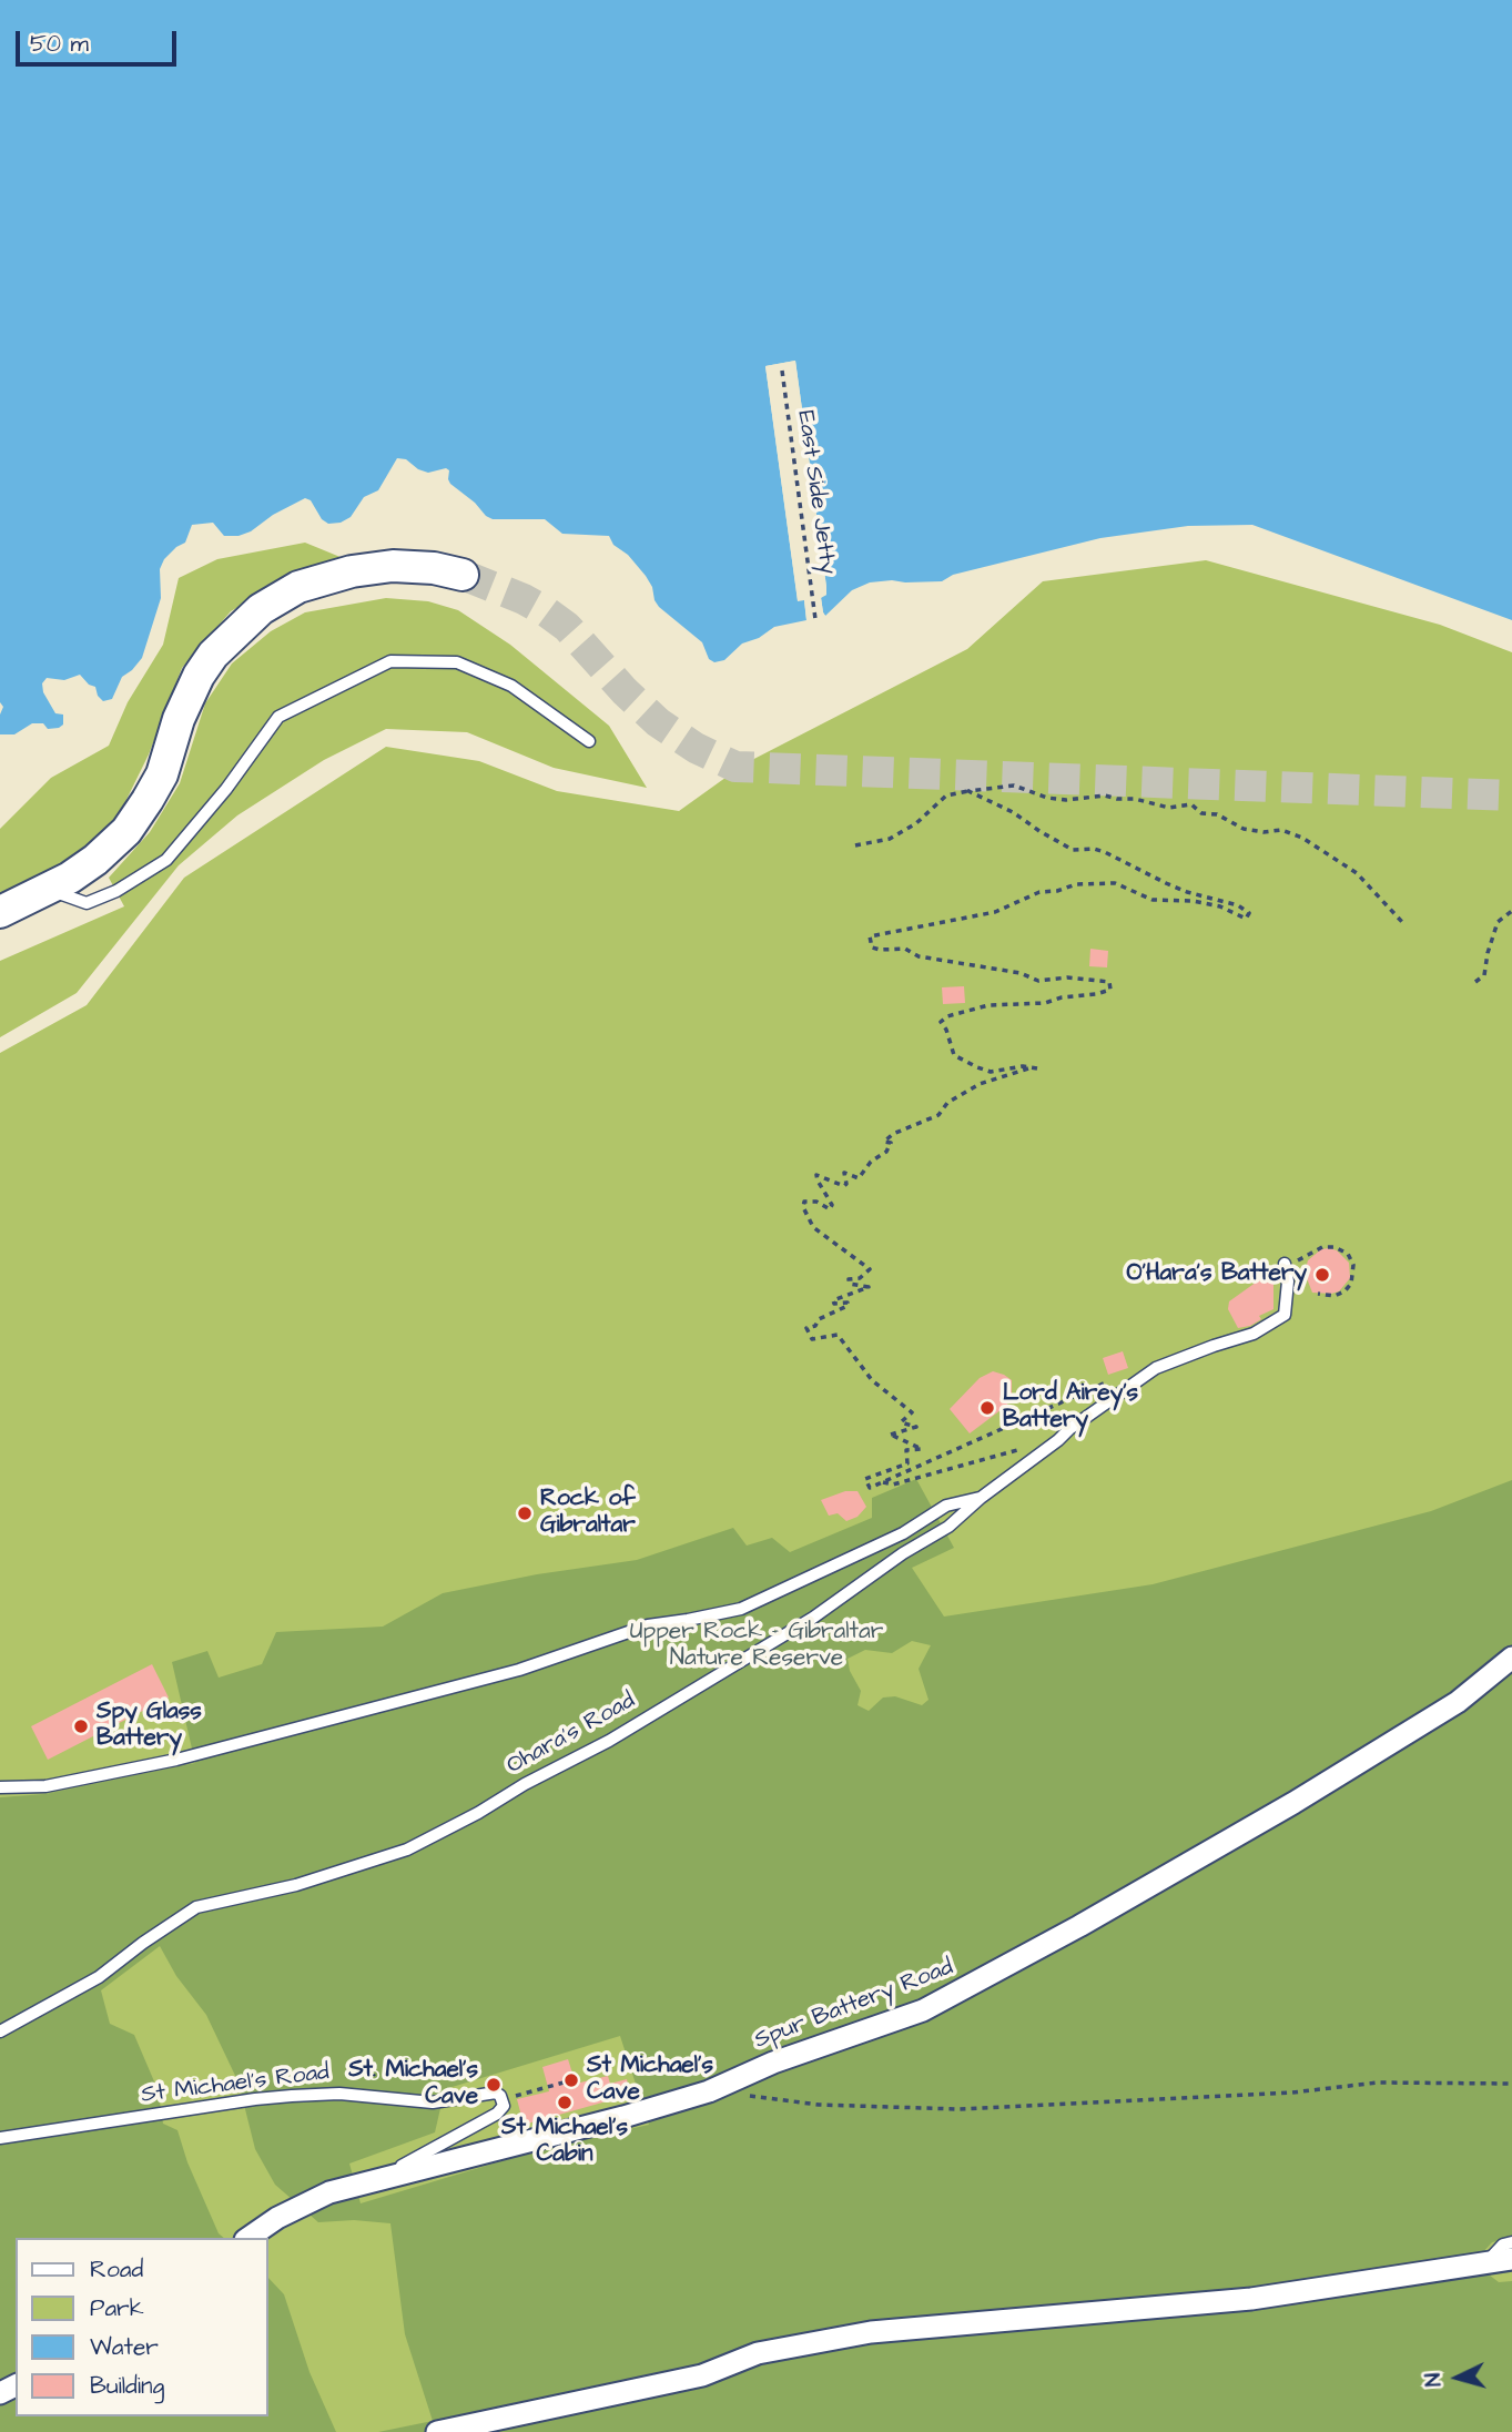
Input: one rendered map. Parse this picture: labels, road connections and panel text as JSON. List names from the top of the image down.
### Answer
{
  "streets": {
    "street": ["Spur Battery Road"],
    "lane": ["Ohara's Road", "St Michael's Road"],
    "path": ["East Side Jetty"]
  },
  "parks": ["Upper Rock - Gibraltar Nature Reserve"],
  "places": [
    "O'Hara's Battery",
    "Lord Airey's Battery",
    "Rock of Gibraltar",
    "Spy Glass Battery",
    "St Michael's Cave",
    "St. Michael's Cave",
    "St Michael's Cabin"
  ],
  "legend": [
    "Road",
    "Park",
    "Water",
    "Building"
  ],
  "scale_bar": "50 m",
  "north": "left"
}
